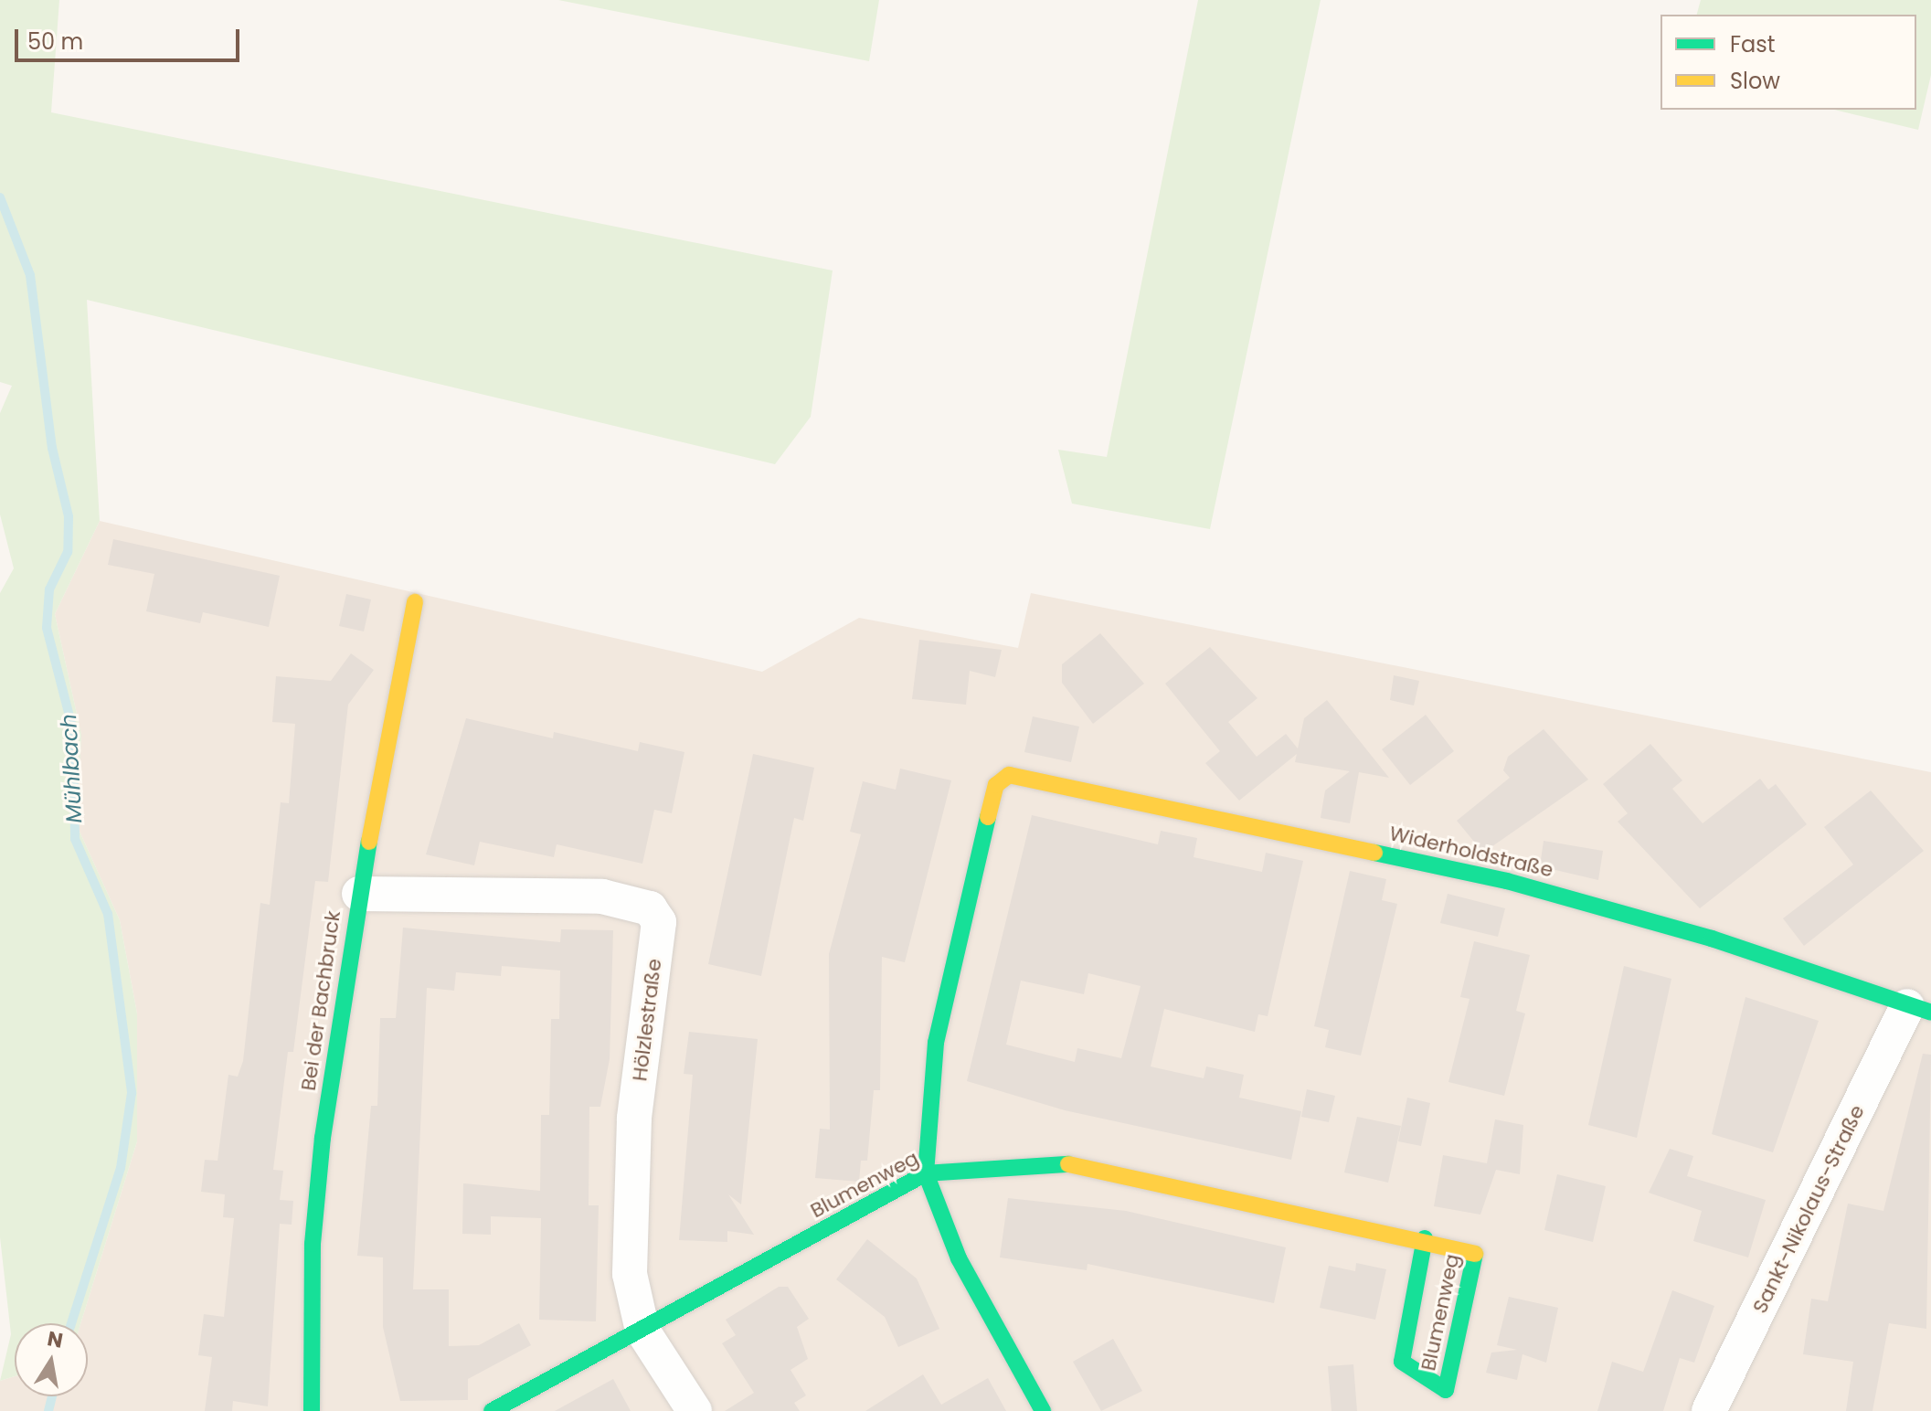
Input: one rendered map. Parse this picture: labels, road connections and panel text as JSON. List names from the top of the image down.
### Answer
{
  "streets": {
    "street": [
      "Widerholdstraße",
      "Bei der Bachbruck",
      "Hölzlestraße",
      "Blumenweg",
      "Sankt-Nikolaus-Straße"
    ]
  },
  "crossings": [
    ["Widerholdstraße", "Blumenweg"],
    ["Widerholdstraße", "Sankt-Nikolaus-Straße"],
    ["Bei der Bachbruck", "Hölzlestraße"],
    ["Hölzlestraße", "Blumenweg"]
  ],
  "water": ["Mühlbach"],
  "legend": ["Fast", "Slow"],
  "scale_bar": "50 m",
  "north": "top"
}
